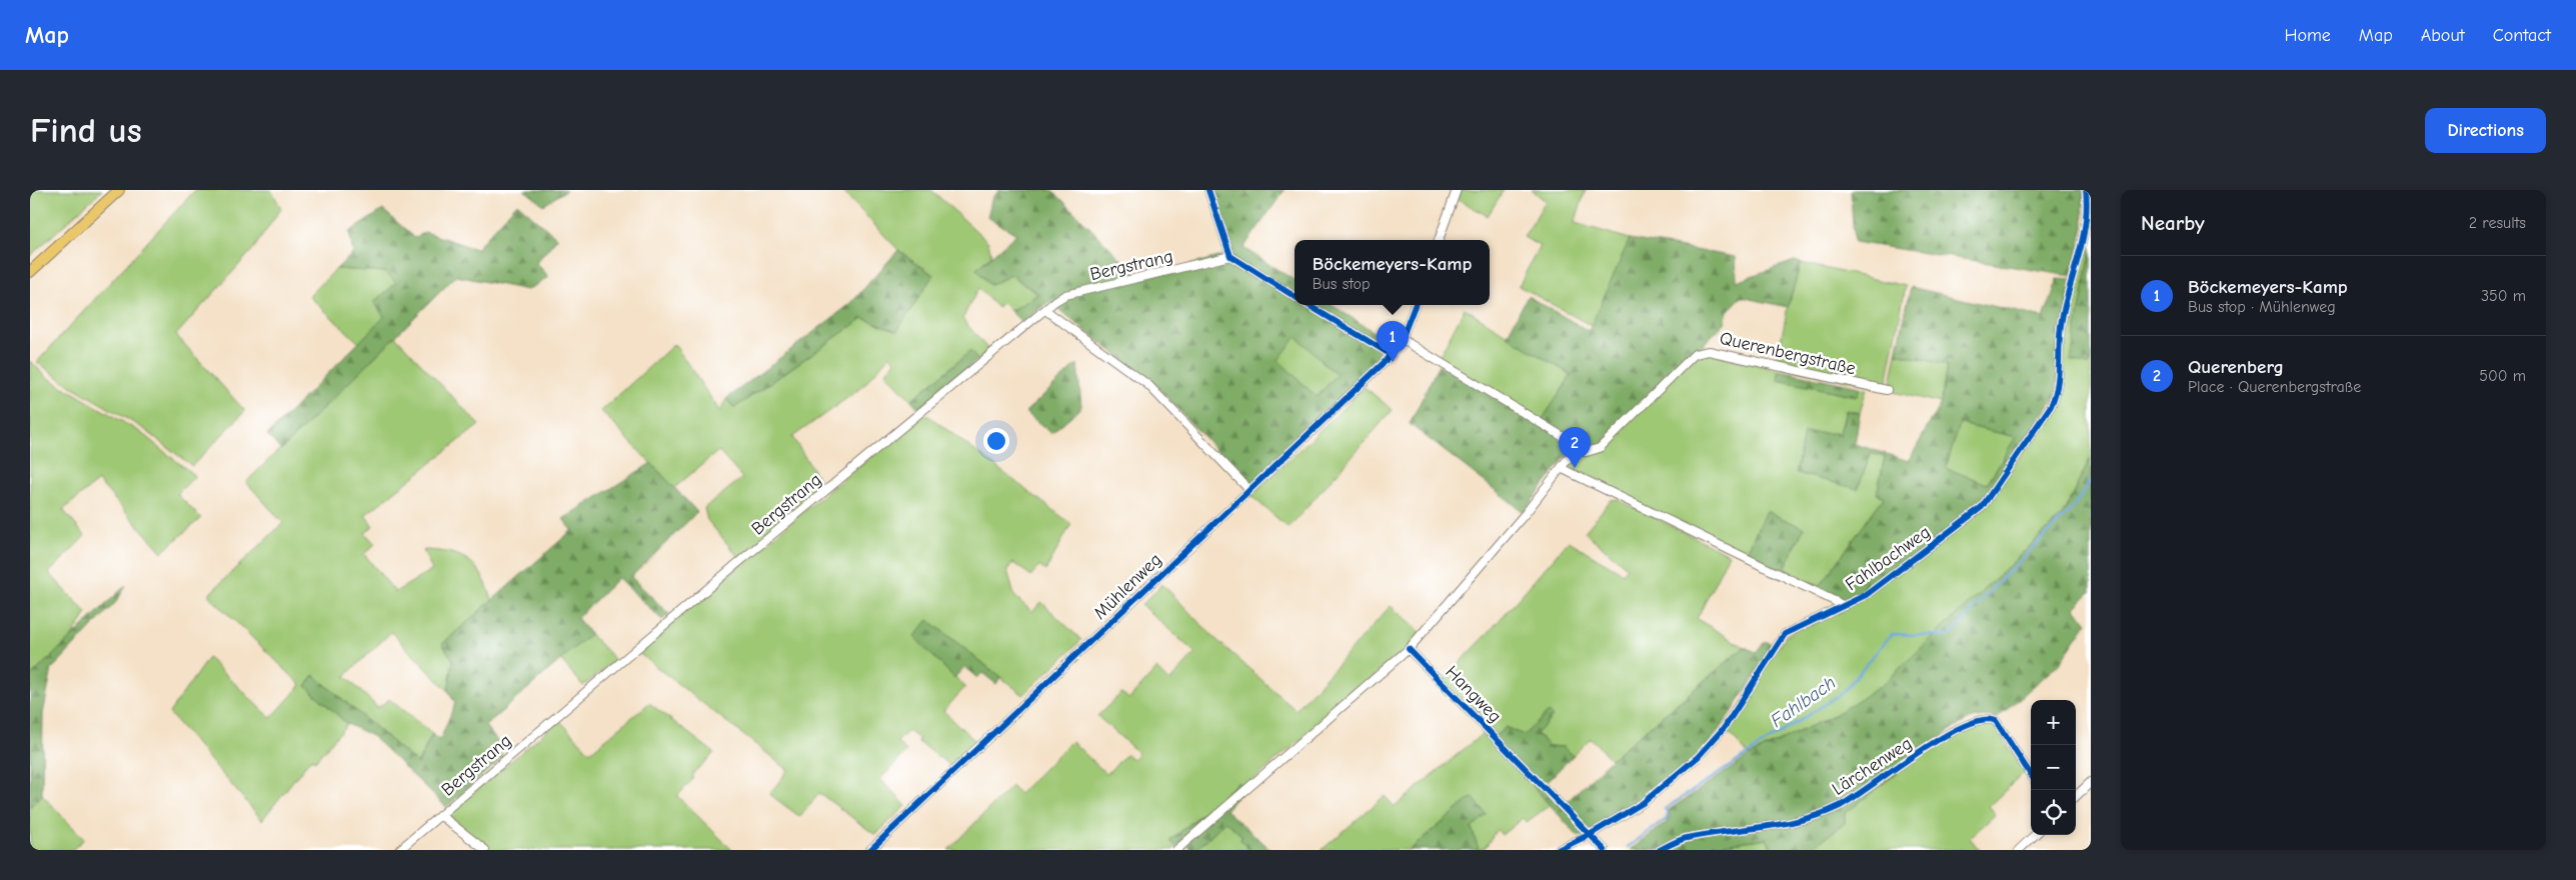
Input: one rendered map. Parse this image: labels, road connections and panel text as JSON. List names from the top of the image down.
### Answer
{
  "streets": {
    "street": [
      "Bergstrang",
      "Querenbergstraße",
      "Fahlbachweg",
      "Mühlenweg",
      "Hangweg",
      "Lärchenweg"
    ]
  },
  "crossings": [
    ["Fahlbachweg", "Hangweg"]
  ],
  "water": ["Fahlbach"],
  "page": {
    "header": "Map",
    "nav": [
      "Home",
      "Map",
      "About",
      "Contact"
    ],
    "buttons": "Directions",
    "title": "Find us",
    "heading": ["Nearby", "2 results"],
    "popup": ["Böckemeyers-Kamp", "Bus stop"],
    "list": [
      {
        "mark": "1",
        "name": "Böckemeyers-Kamp",
        "note": "Bus stop · Mühlenweg",
        "value": "350 m"
      },
      {
        "mark": "2",
        "name": "Querenberg",
        "note": "Place · Querenbergstraße",
        "value": "500 m"
      }
    ],
    "pins": ["1", "2"],
    "map_buttons": ["+", "−"]
  }
}
